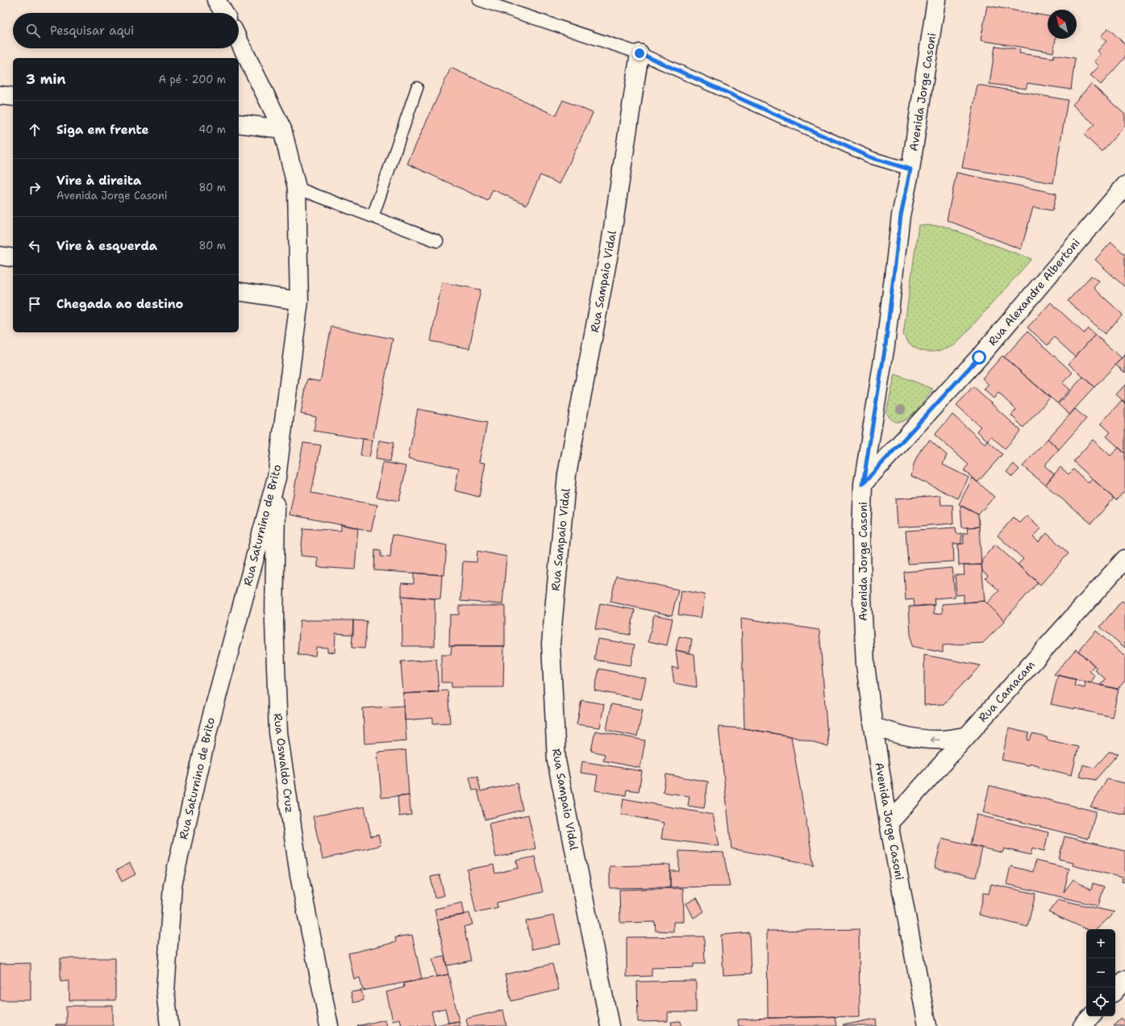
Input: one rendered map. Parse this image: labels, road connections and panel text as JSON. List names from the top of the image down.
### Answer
{
  "streets": {
    "street": [
      "Avenida Jorge Casoni",
      "Rua Sampaio Vidal",
      "Rua Alexandre Albertoni",
      "Rua Saturnino de Brito",
      "Rua Camacam",
      "Rua Oswaldo Cruz"
    ]
  },
  "crossings": [
    ["Avenida Jorge Casoni", "Rua Alexandre Albertoni"],
    ["Avenida Jorge Casoni", "Rua Camacam"],
    ["Rua Saturnino de Brito", "Rua Oswaldo Cruz"]
  ],
  "north": "top left",
  "page": {
    "search": "Pesquisar aqui",
    "heading": ["3 min", "A pé · 200 m"],
    "list": [
      ["Siga em frente", "40 m"],
      ["Vire à direita", "Avenida Jorge Casoni", "80 m"],
      ["Vire à esquerda", "80 m"],
      "Chegada ao destino"
    ],
    "map_buttons": ["+", "−"]
  }
}
